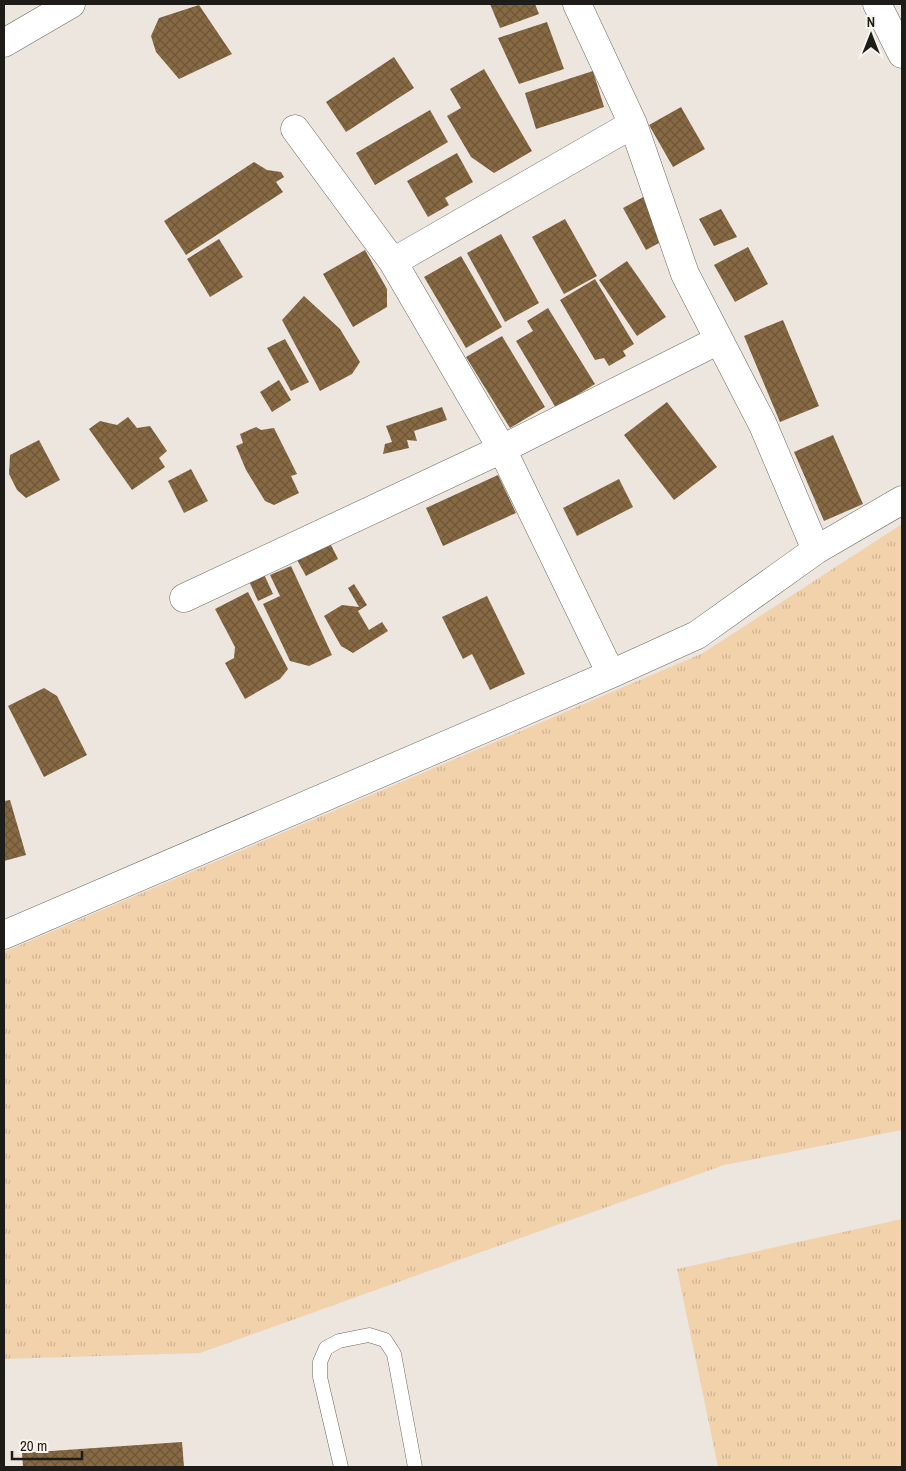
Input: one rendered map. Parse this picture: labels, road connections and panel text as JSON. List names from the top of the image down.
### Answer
{
  "scale_bar": "20 m",
  "north": "top"
}
